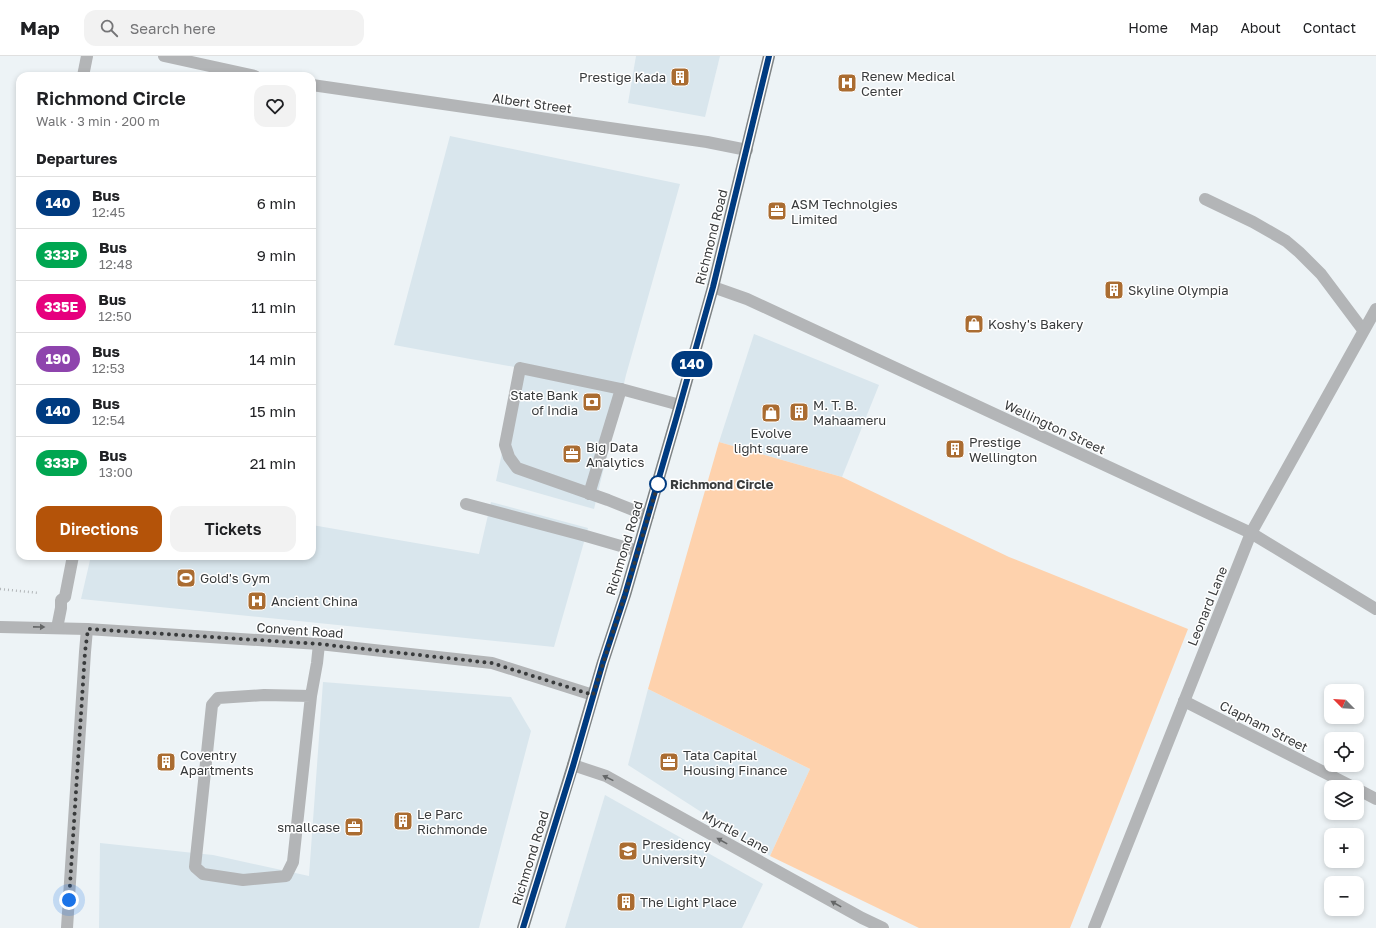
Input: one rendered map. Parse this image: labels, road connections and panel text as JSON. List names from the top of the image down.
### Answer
{
  "streets": {
    "main road": ["Richmond Road"],
    "street": [
      "Albert Street",
      "Wellington Street",
      "Leonard Lane",
      "Convent Road",
      "Clapham Street",
      "Myrtle Lane"
    ]
  },
  "crossings": [
    ["Albert Street", "Richmond Road"],
    ["Richmond Road", "Wellington Street"],
    ["Richmond Road", "Convent Road"],
    ["Richmond Road", "Myrtle Lane"],
    ["Wellington Street", "Leonard Lane"],
    ["Leonard Lane", "Clapham Street"]
  ],
  "one_way": ["Myrtle Lane"],
  "places": {
    "building": [
      "Prestige Kada",
      "Skyline Olympia",
      "M. T. B. Mahaameru",
      "Prestige Wellington",
      "Coventry Apartments",
      "Le Parc Richmonde",
      "The Light Place"
    ],
    "hospital": ["Renew Medical Center", "Ancient China"],
    "office": [
      "ASM Technolgies Limited",
      "Big Data Analytics",
      "Tata Capital Housing Finance",
      "smallcase"
    ],
    "shop": ["Koshy's Bakery", "Evolve light square"],
    "bank": ["State Bank of India"],
    "other": ["Richmond Circle"],
    "sports": ["Gold's Gym"],
    "school or university": ["Presidency University"]
  },
  "lines": ["bus line 140"],
  "north": "top left",
  "page": {
    "header": "Map",
    "search": "Search here",
    "nav": [
      "Home",
      "Map",
      "About",
      "Contact"
    ],
    "on_map": "140",
    "heading": [
      ["Richmond Circle", "Walk · 3 min · 200 m"],
      "Departures"
    ],
    "list": [
      {
        "mark": "140",
        "name": "Bus",
        "note": "12:45",
        "value": "6 min"
      },
      {
        "mark": "333P",
        "name": "Bus",
        "note": "12:48",
        "value": "9 min"
      },
      {
        "mark": "335E",
        "name": "Bus",
        "note": "12:50",
        "value": "11 min"
      },
      {
        "mark": "190",
        "name": "Bus",
        "note": "12:53",
        "value": "14 min"
      },
      {
        "mark": "140",
        "name": "Bus",
        "note": "12:54",
        "value": "15 min"
      },
      {
        "mark": "333P",
        "name": "Bus",
        "note": "13:00",
        "value": "21 min"
      }
    ],
    "buttons": ["Directions", "Tickets"],
    "map_buttons": ["+", "−"]
  }
}
